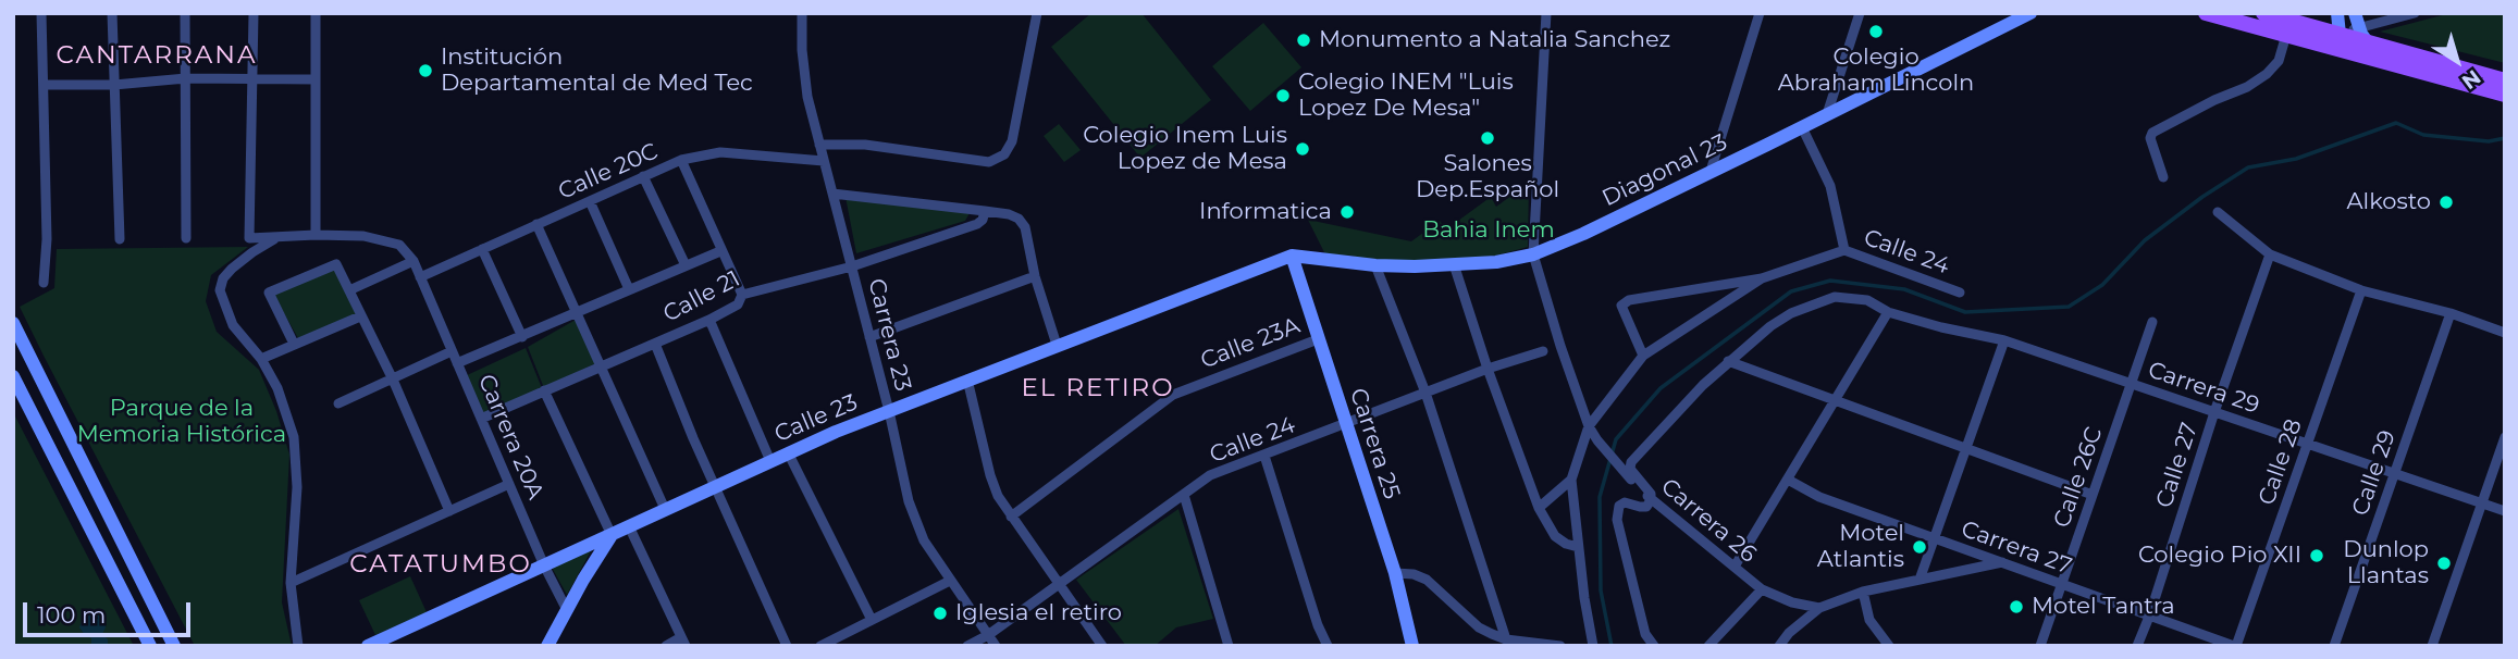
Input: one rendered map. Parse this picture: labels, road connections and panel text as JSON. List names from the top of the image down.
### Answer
{
  "streets": {
    "street": [
      "Diagonal 23",
      "Calle 20C",
      "Calle 24",
      "Calle 21",
      "Carrera 23",
      "Calle 23A",
      "Carrera 29",
      "Calle 23",
      "Carrera 20A",
      "Carrera 25",
      "Calle 28",
      "Calle 27",
      "Calle 29",
      "Calle 26C",
      "Carrera 26",
      "Carrera 27"
    ]
  },
  "crossings": [
    ["Diagonal 23", "Calle 23"],
    ["Diagonal 23", "Carrera 25"],
    ["Diagonal 23", "Carrera 26"],
    ["Calle 20C", "Carrera 23"],
    ["Calle 20C", "Carrera 20A"],
    ["Calle 24", "Carrera 23"],
    ["Calle 24", "Carrera 25"],
    ["Calle 21", "Carrera 23"],
    ["Calle 21", "Carrera 20A"],
    ["Carrera 23", "Calle 23"],
    ["Calle 23A", "Carrera 25"],
    ["Carrera 29", "Calle 28"],
    ["Carrera 29", "Calle 27"],
    ["Carrera 29", "Calle 29"],
    ["Carrera 29", "Calle 26C"],
    ["Calle 23", "Carrera 20A"],
    ["Calle 23", "Carrera 25"],
    ["Calle 28", "Carrera 27"],
    ["Calle 27", "Carrera 27"],
    ["Calle 26C", "Carrera 27"]
  ],
  "districts": ["CANTARRANA", "EL RETIRO", "CATATUMBO"],
  "parks": ["Bahia Inem", "Parque de la Memoria Histórica"],
  "places": [
    "Colegio Abraham Lincoln",
    "Monumento a Natalia Sanchez",
    "Institución Departamental de Med Tec",
    "Colegio INEM \"Luis Lopez De Mesa\"",
    "Salones Dep.Español",
    "Colegio Inem Luis Lopez de Mesa",
    "Alkosto",
    "Informatica",
    "Motel Atlantis",
    "Colegio Pio XII",
    "Dunlop Llantas",
    "Motel Tantra",
    "Iglesia el retiro"
  ],
  "scale_bar": "100 m",
  "north": "bottom right"
}
